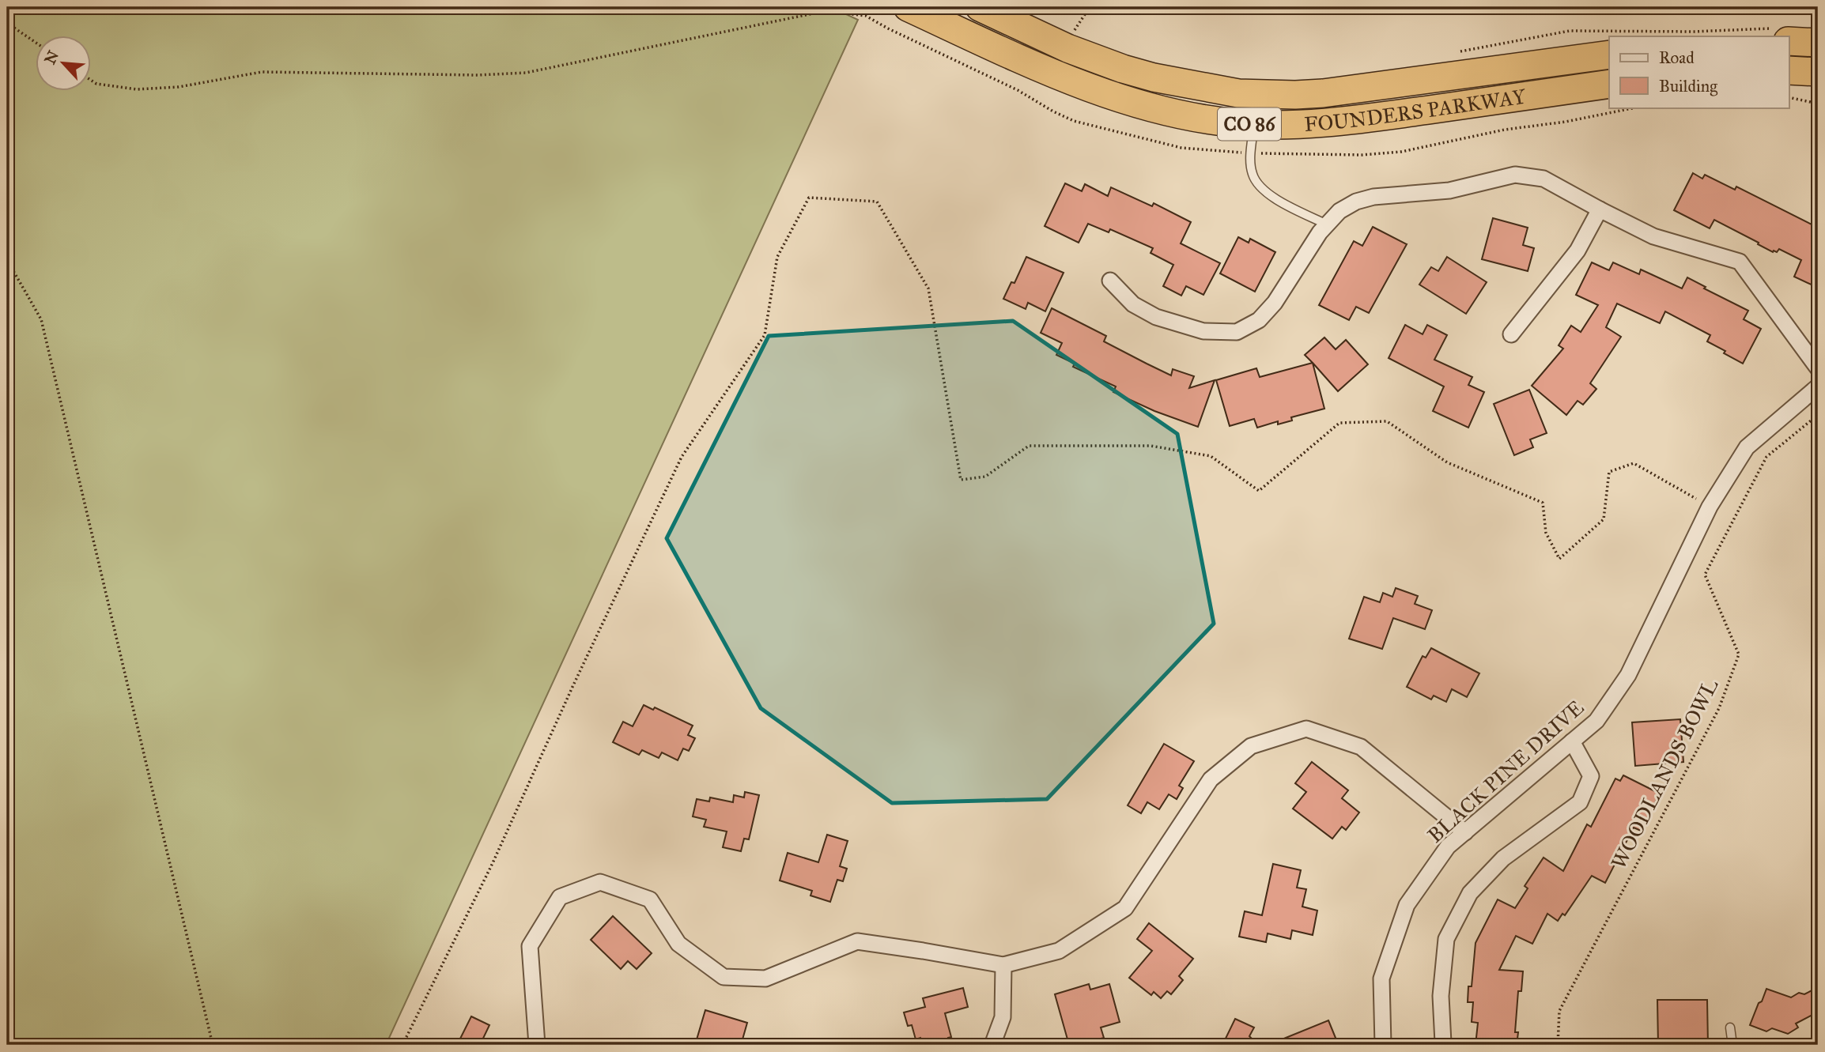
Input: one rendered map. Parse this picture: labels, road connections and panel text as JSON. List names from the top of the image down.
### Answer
{
  "streets": {
    "highway": ["FOUNDERS PARKWAY", "CO 86"],
    "street": ["BLACK PINE DRIVE"],
    "path": ["WOODLANDS BOWL"]
  },
  "legend": ["Road", "Building"],
  "north": "top left"
}
